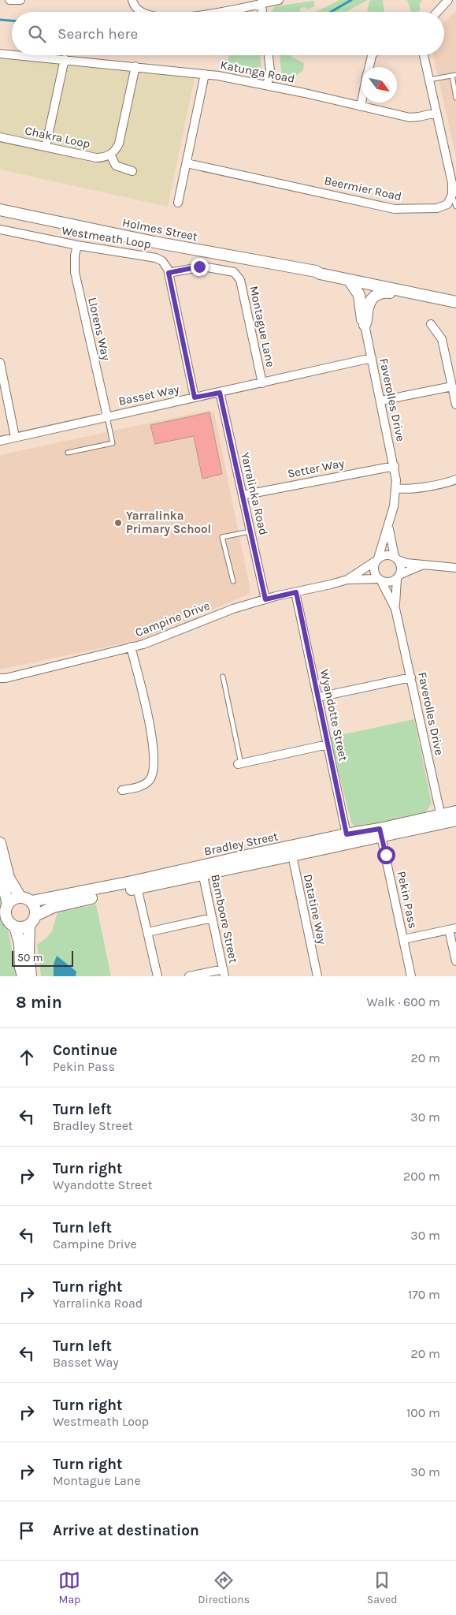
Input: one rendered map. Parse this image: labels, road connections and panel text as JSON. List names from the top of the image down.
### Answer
{
  "streets": {
    "street": [
      "Katunga Road",
      "Chakra Loop",
      "Beermier Road",
      "Holmes Street",
      "Westmeath Loop",
      "Montague Lane",
      "Llorens Way",
      "Basset Way",
      "Faverolles Drive",
      "Setter Way",
      "Yarralinka Road",
      "Campine Drive",
      "Wyandotte Street",
      "Bradley Street",
      "Pekin Pass",
      "Datatine Way",
      "Bamboore Street"
    ]
  },
  "crossings": [
    ["Westmeath Loop", "Montague Lane"],
    ["Westmeath Loop", "Llorens Way"],
    ["Westmeath Loop", "Basset Way"],
    ["Montague Lane", "Basset Way"],
    ["Llorens Way", "Basset Way"],
    ["Basset Way", "Faverolles Drive"],
    ["Basset Way", "Yarralinka Road"],
    ["Faverolles Drive", "Setter Way"],
    ["Faverolles Drive", "Campine Drive"],
    ["Faverolles Drive", "Bradley Street"],
    ["Setter Way", "Yarralinka Road"],
    ["Yarralinka Road", "Campine Drive"],
    ["Campine Drive", "Wyandotte Street"],
    ["Wyandotte Street", "Bradley Street"],
    ["Bradley Street", "Pekin Pass"],
    ["Bradley Street", "Datatine Way"],
    ["Bradley Street", "Bamboore Street"]
  ],
  "places": ["Yarralinka Primary School"],
  "scale_bar": "50 m",
  "north": "bottom right",
  "page": {
    "search": "Search here",
    "scale": "50 m",
    "heading": ["8 min", "Walk · 600 m"],
    "list": [
      ["Continue", "Pekin Pass", "20 m"],
      ["Turn left", "Bradley Street", "30 m"],
      ["Turn right", "Wyandotte Street", "200 m"],
      ["Turn left", "Campine Drive", "30 m"],
      ["Turn right", "Yarralinka Road", "170 m"],
      ["Turn left", "Basset Way", "20 m"],
      ["Turn right", "Westmeath Loop", "100 m"],
      ["Turn right", "Montague Lane", "30 m"],
      "Arrive at destination"
    ],
    "nav": ["Map", "Directions", "Saved"]
  }
}
